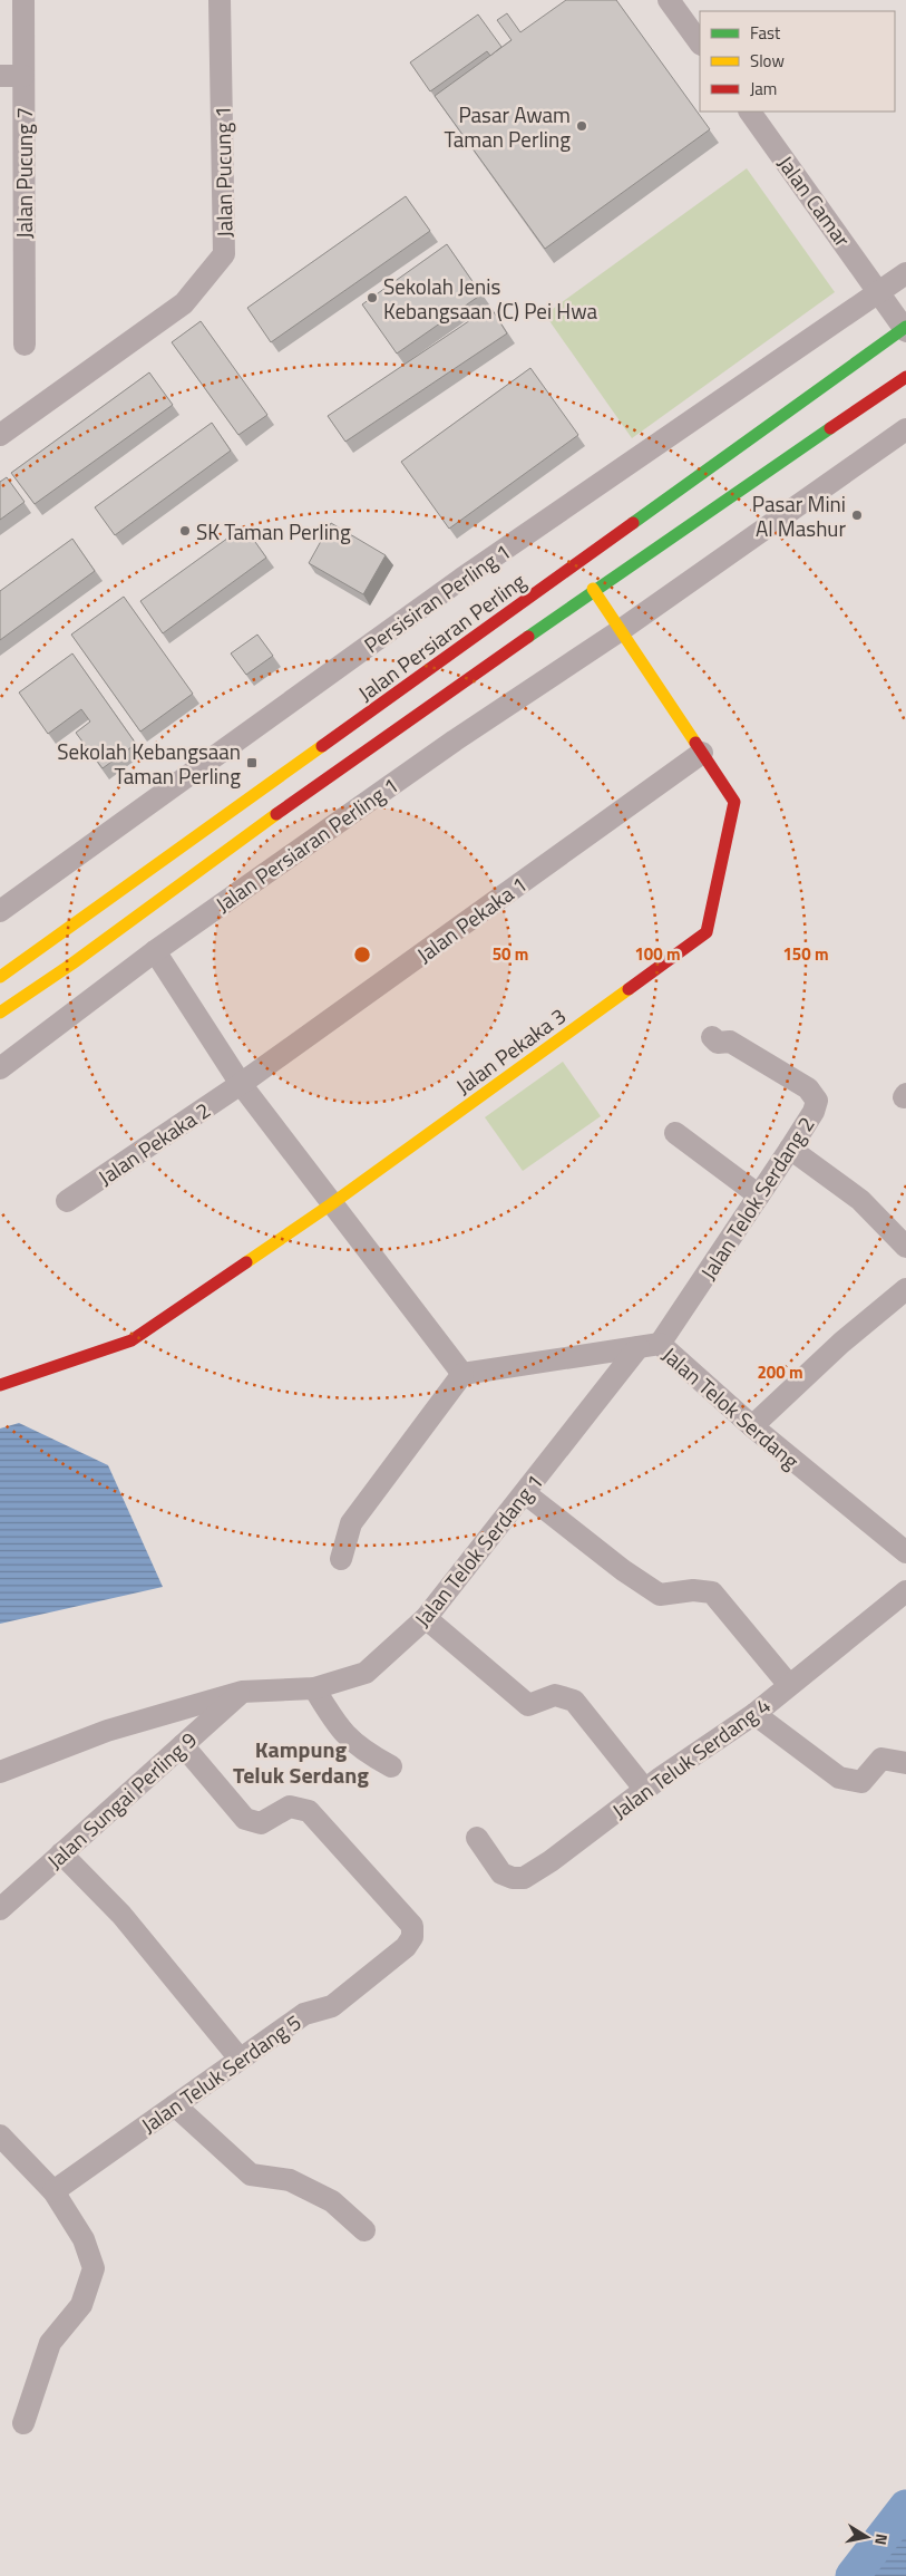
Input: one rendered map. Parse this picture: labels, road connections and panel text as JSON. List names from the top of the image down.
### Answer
{
  "streets": {
    "main road": ["Jalan Persiaran Perling", "Jalan Pekaka 3"],
    "street": [
      "Jalan Pucung 1",
      "Jalan Pucung 7",
      "Jalan Camar",
      "Persisiran Perling 1",
      "Jalan Persiaran Perling 1",
      "Jalan Pekaka 1",
      "Jalan Pekaka 2",
      "Jalan Telok Serdang 2",
      "Jalan Telok Serdang",
      "Jalan Telok Serdang 1",
      "Jalan Teluk Serdang 4",
      "Jalan Sungai Perling 9",
      "Jalan Teluk Serdang 5"
    ]
  },
  "crossings": [
    ["Jalan Camar", "Persisiran Perling 1"],
    ["Jalan Camar", "Jalan Persiaran Perling"],
    ["Jalan Persiaran Perling 1", "Jalan Pekaka 3"],
    ["Jalan Pekaka 1", "Jalan Pekaka 3"],
    ["Jalan Pekaka 1", "Jalan Pekaka 2"],
    ["Jalan Telok Serdang 2", "Jalan Telok Serdang"],
    ["Jalan Telok Serdang 2", "Jalan Telok Serdang 1"],
    ["Jalan Telok Serdang", "Jalan Telok Serdang 1"],
    ["Jalan Telok Serdang 1", "Jalan Sungai Perling 9"],
    ["Jalan Sungai Perling 9", "Jalan Teluk Serdang 5"]
  ],
  "districts": ["Kampung Teluk Serdang"],
  "places": {
    "other": [
      "Pasar Awam Taman Perling",
      "Sekolah Jenis Kebangsaan (C) Pei Hwa",
      "Pasar Mini Al Mashur",
      "SK Taman Perling"
    ],
    "transit": ["Sekolah Kebangsaan Taman Perling"]
  },
  "legend": ["Fast", "Slow", "Jam"],
  "north": "right",
  "rings": [
    "50 m",
    "100 m",
    "150 m",
    "200 m"
  ]
}
